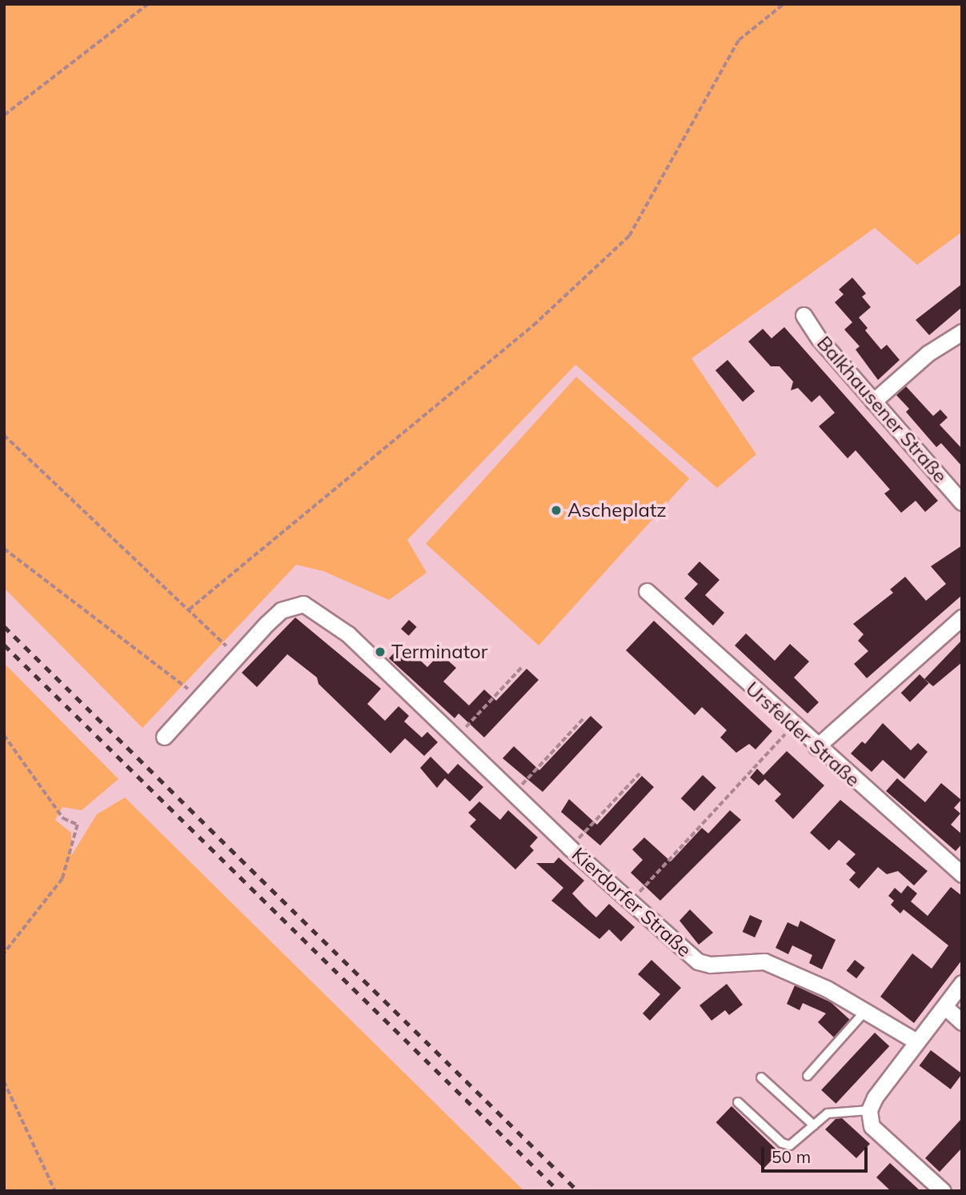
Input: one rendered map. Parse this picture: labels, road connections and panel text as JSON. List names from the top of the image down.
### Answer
{
  "streets": {
    "street": ["Balkhausener Straße", "Ursfelder Straße", "Kierdorfer Straße"]
  },
  "places": ["Ascheplatz", "Terminator"],
  "scale_bar": "50 m"
}
